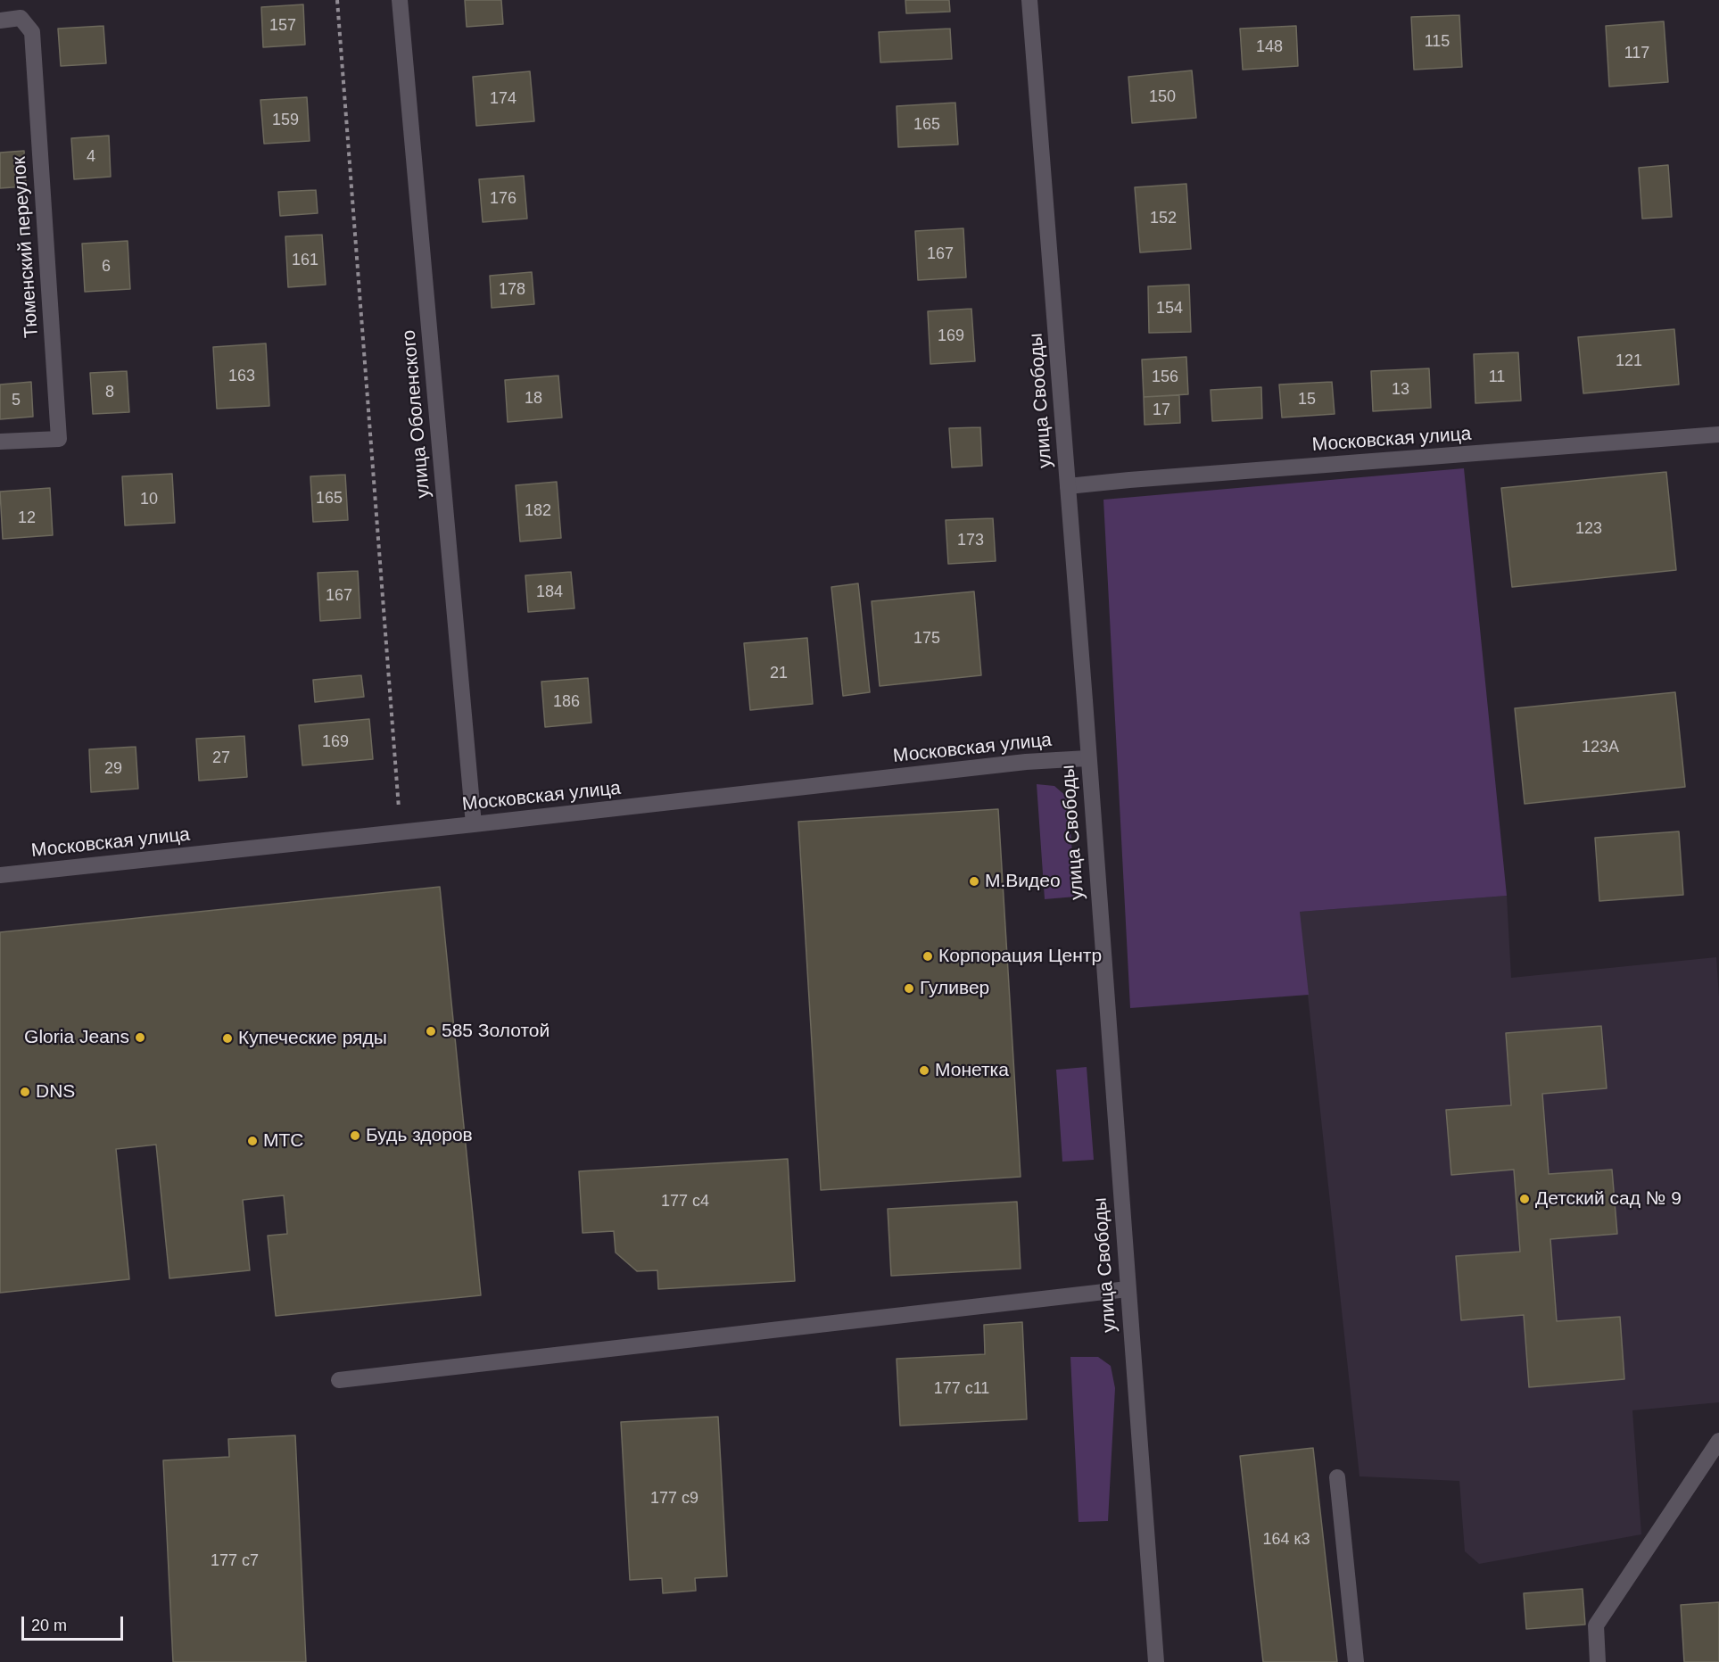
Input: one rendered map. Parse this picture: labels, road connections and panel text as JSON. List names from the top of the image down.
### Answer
{
  "streets": {
    "street": [
      "Тюменский переулок",
      "улица Свободы",
      "улица Оболенского",
      "Московская улица"
    ]
  },
  "crossings": [
    ["улица Свободы", "Московская улица"],
    ["улица Оболенского", "Московская улица"]
  ],
  "places": [
    "М.Видео",
    "Корпорация Центр",
    "Гуливер",
    "585 Золотой",
    "Gloria Jeans",
    "Купеческие ряды",
    "Монетка",
    "DNS",
    "Будь здоров",
    "МТС",
    "Детский сад № 9"
  ],
  "house_numbers": [
    "157",
    "115",
    "148",
    "117",
    "150",
    "174",
    "159",
    "165",
    "4",
    "176",
    "152",
    "167",
    "161",
    "6",
    "178",
    "154",
    "169",
    "121",
    "163",
    "156",
    "11",
    "13",
    "8",
    "18",
    "15",
    "5",
    "17",
    "165",
    "10",
    "182",
    "12",
    "123",
    "173",
    "184",
    "167",
    "175",
    "21",
    "186",
    "169",
    "123А",
    "27",
    "29",
    "177 с4",
    "177 с11",
    "177 с9",
    "164 к3",
    "177 с7"
  ],
  "scale_bar": "20 m"
}
